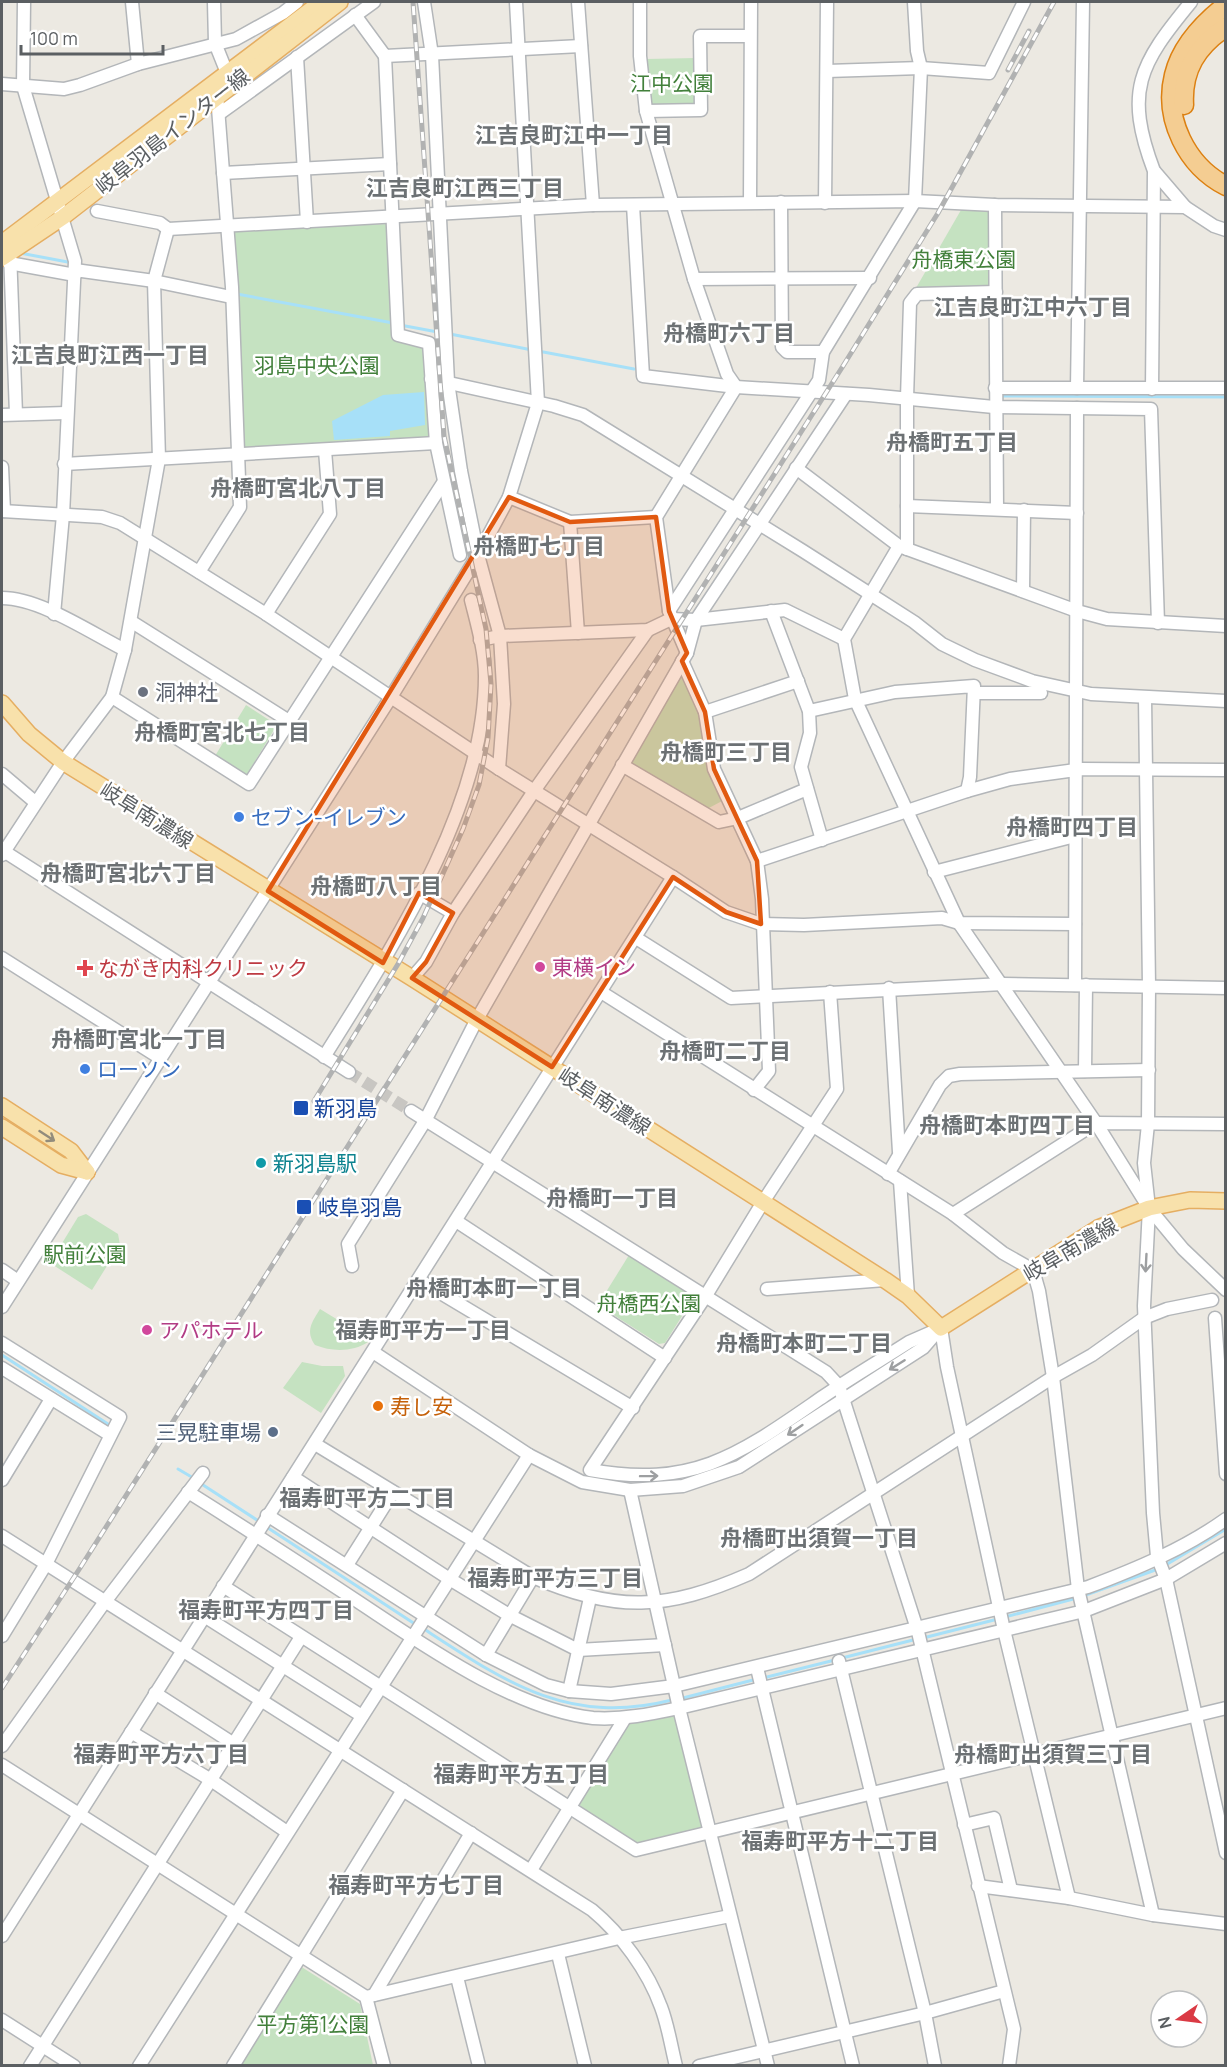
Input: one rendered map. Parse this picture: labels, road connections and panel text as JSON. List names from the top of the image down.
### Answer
{
  "streets": {
    "main road": ["岐阜羽島インター線", "岐阜南濃線"]
  },
  "districts": [
    "江吉良町江中一丁目",
    "江吉良町江西三丁目",
    "江吉良町江中六丁目",
    "舟橋町六丁目",
    "江吉良町江西一丁目",
    "舟橋町五丁目",
    "舟橋町宮北八丁目",
    "舟橋町七丁目",
    "舟橋町宮北七丁目",
    "舟橋町三丁目",
    "舟橋町四丁目",
    "舟橋町宮北六丁目",
    "舟橋町八丁目",
    "舟橋町宮北一丁目",
    "舟橋町二丁目",
    "舟橋町本町四丁目",
    "舟橋町一丁目",
    "舟橋町本町一丁目",
    "福寿町平方一丁目",
    "舟橋町本町二丁目",
    "福寿町平方二丁目",
    "舟橋町出須賀一丁目",
    "福寿町平方三丁目",
    "福寿町平方四丁目",
    "福寿町平方六丁目",
    "舟橋町出須賀三丁目",
    "福寿町平方五丁目",
    "福寿町平方十二丁目",
    "福寿町平方七丁目"
  ],
  "parks": [
    "江中公園",
    "舟橋東公園",
    "羽島中央公園",
    "駅前公園",
    "舟橋西公園",
    "平方第1公園"
  ],
  "places": {
    "other": [
      "洞神社",
      "セブン-イレブン",
      "東横イン",
      "ローソン",
      "新羽島駅",
      "アパホテル",
      "寿し安",
      "三晃駐車場"
    ],
    "health": ["ながき内科クリニック"],
    "transit": ["新羽島", "岐阜羽島"]
  },
  "scale_bar": "100 m",
  "north": "left"
}
